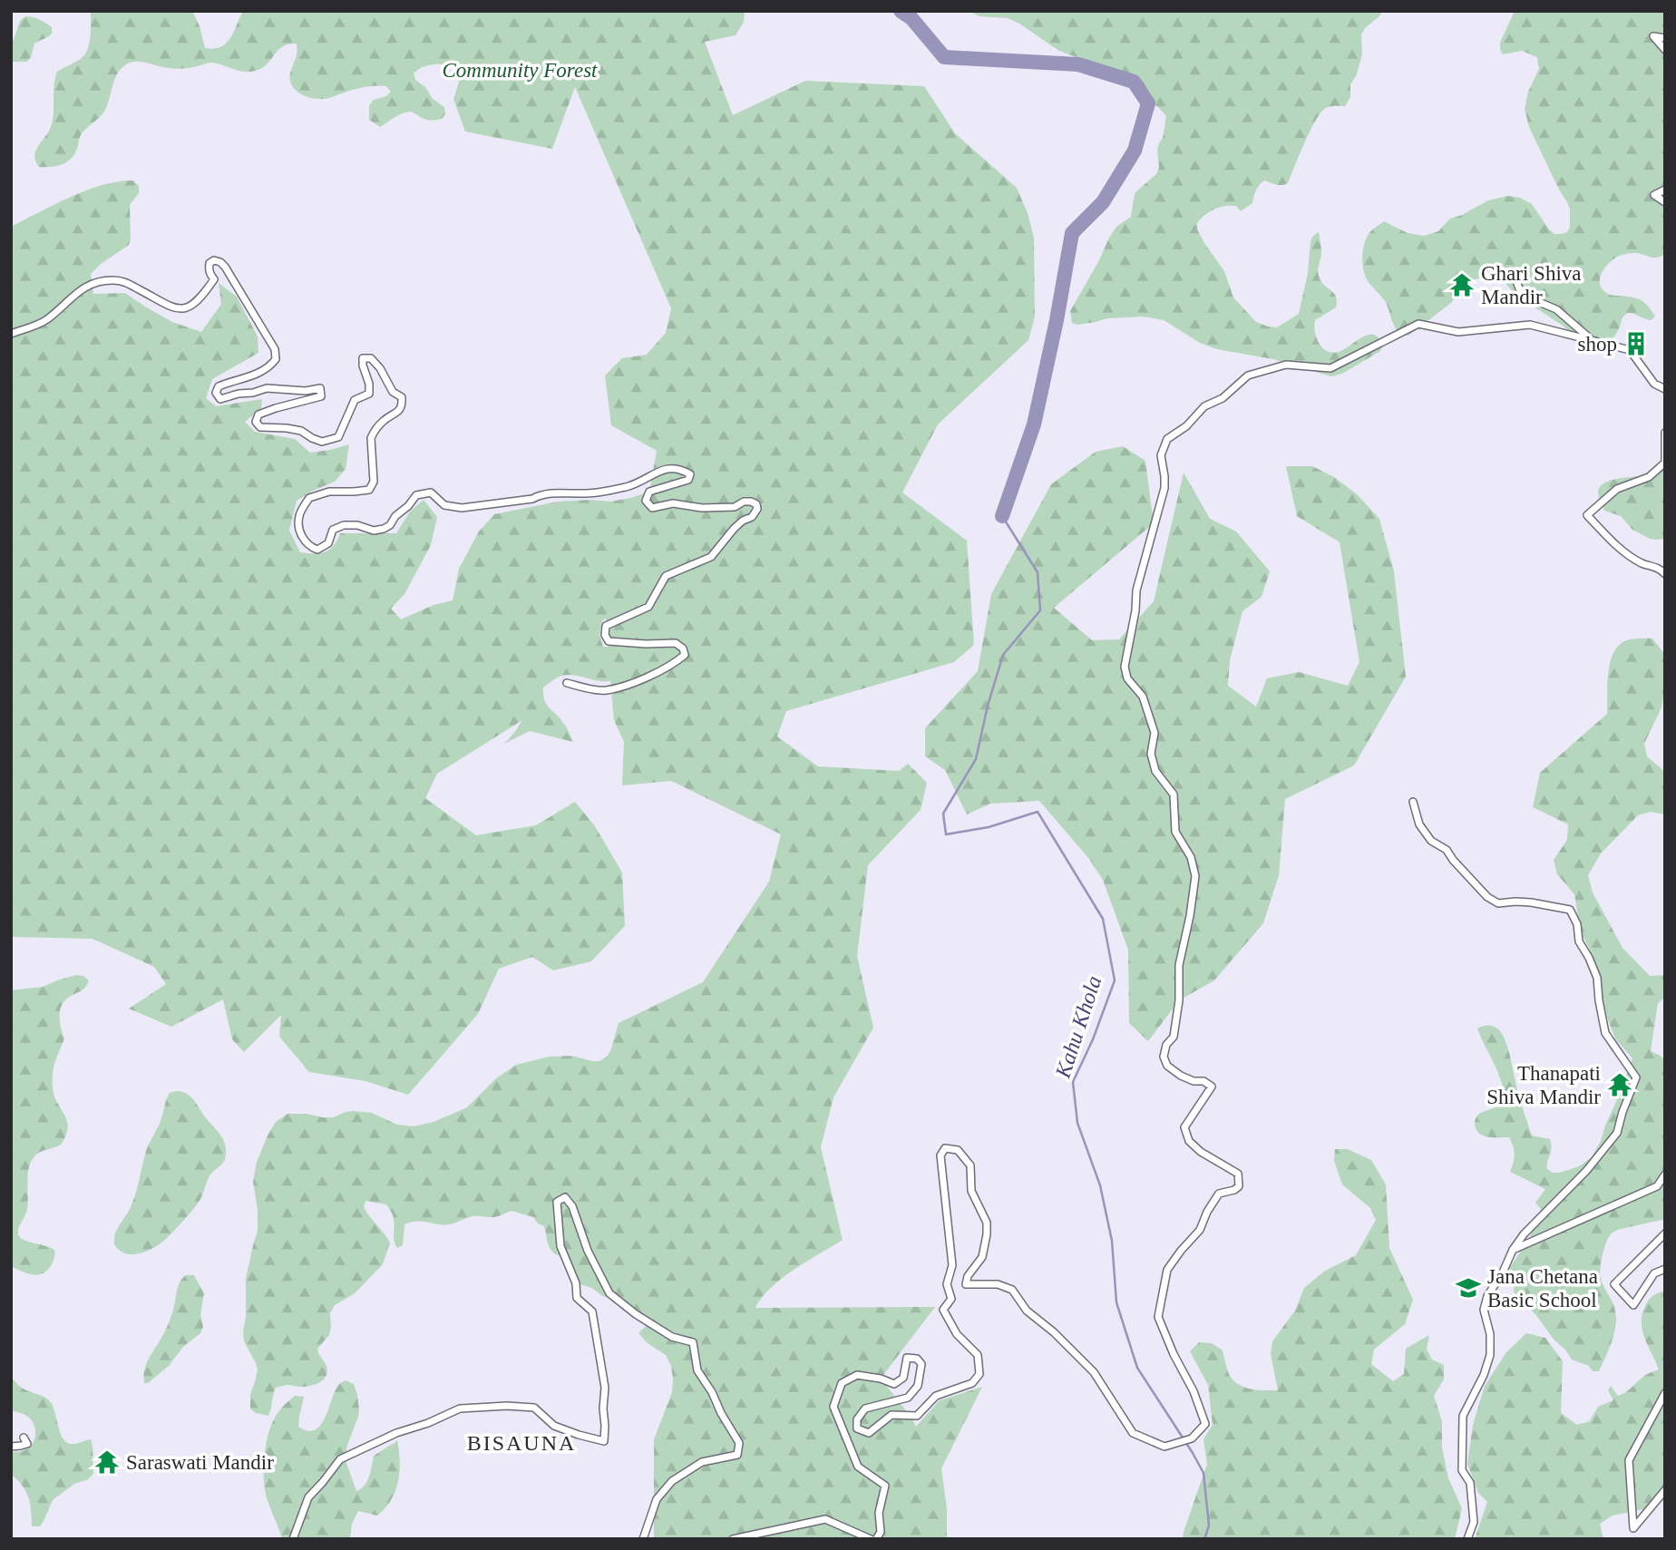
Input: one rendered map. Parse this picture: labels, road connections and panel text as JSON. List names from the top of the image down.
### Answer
{
  "districts": ["BISAUNA"],
  "water": ["Kahu Khola"],
  "parks": ["Community Forest"],
  "places": {
    "temple": ["Ghari Shiva Mandir", "Thanapati Shiva Mandir", "Saraswati Mandir"],
    "building": ["shop"],
    "school or university": ["Jana Chetana Basic School"]
  }
}
